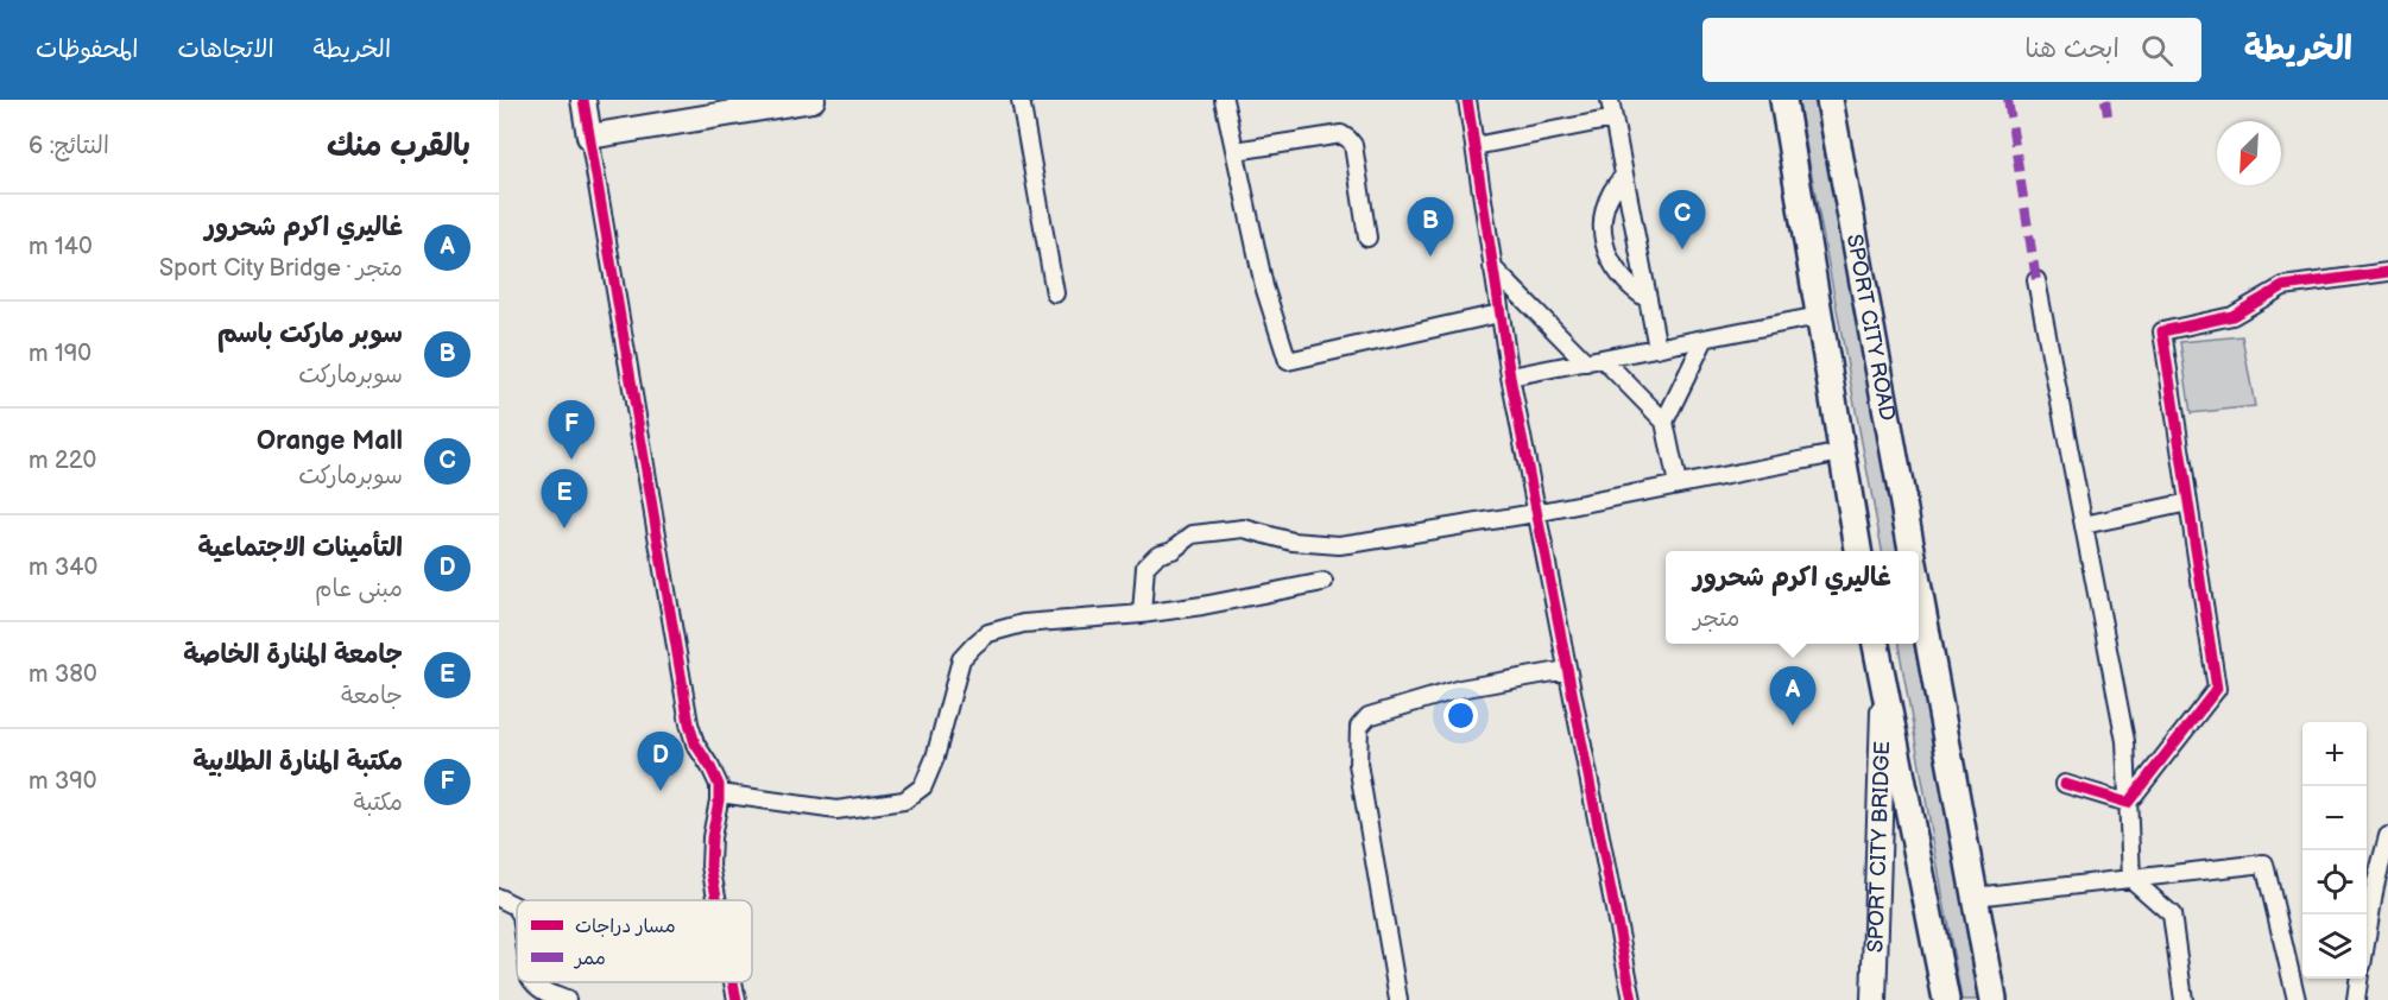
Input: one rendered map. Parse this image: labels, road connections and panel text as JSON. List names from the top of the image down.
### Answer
{
  "streets": {
    "main road": ["SPORT CITY ROAD", "SPORT CITY BRIDGE"]
  },
  "legend": ["مسار دراجات", "ممر"],
  "north": "bottom left",
  "page": {
    "header": "الخريطة",
    "search": "ابحث هنا",
    "nav": ["الخريطة", "الاتجاهات", "المحفوظات"],
    "heading": ["بالقرب منك", "النتائج: 6"],
    "pins": [
      "C",
      "B",
      "F",
      "E",
      "A",
      "D"
    ],
    "list": [
      {
        "mark": "A",
        "name": "غاليري اكرم شحرور",
        "note": "متجر · Sport City Bridge",
        "value": "140 m"
      },
      {
        "mark": "B",
        "name": "سوبر ماركت باسم",
        "note": "سوبرماركت",
        "value": "190 m"
      },
      {
        "mark": "C",
        "name": "Orange Mall",
        "note": "سوبرماركت",
        "value": "220 m"
      },
      {
        "mark": "D",
        "name": "التأمينات الاجتماعية",
        "note": "مبنى عام",
        "value": "340 m"
      },
      {
        "mark": "E",
        "name": "جامعة المنارة الخاصة",
        "note": "جامعة",
        "value": "380 m"
      },
      {
        "mark": "F",
        "name": "مكتبة المنارة الطلابية",
        "note": "مكتبة",
        "value": "390 m"
      }
    ],
    "popup": ["غاليري اكرم شحرور", "متجر"],
    "map_buttons": ["+", "−"]
  }
}
